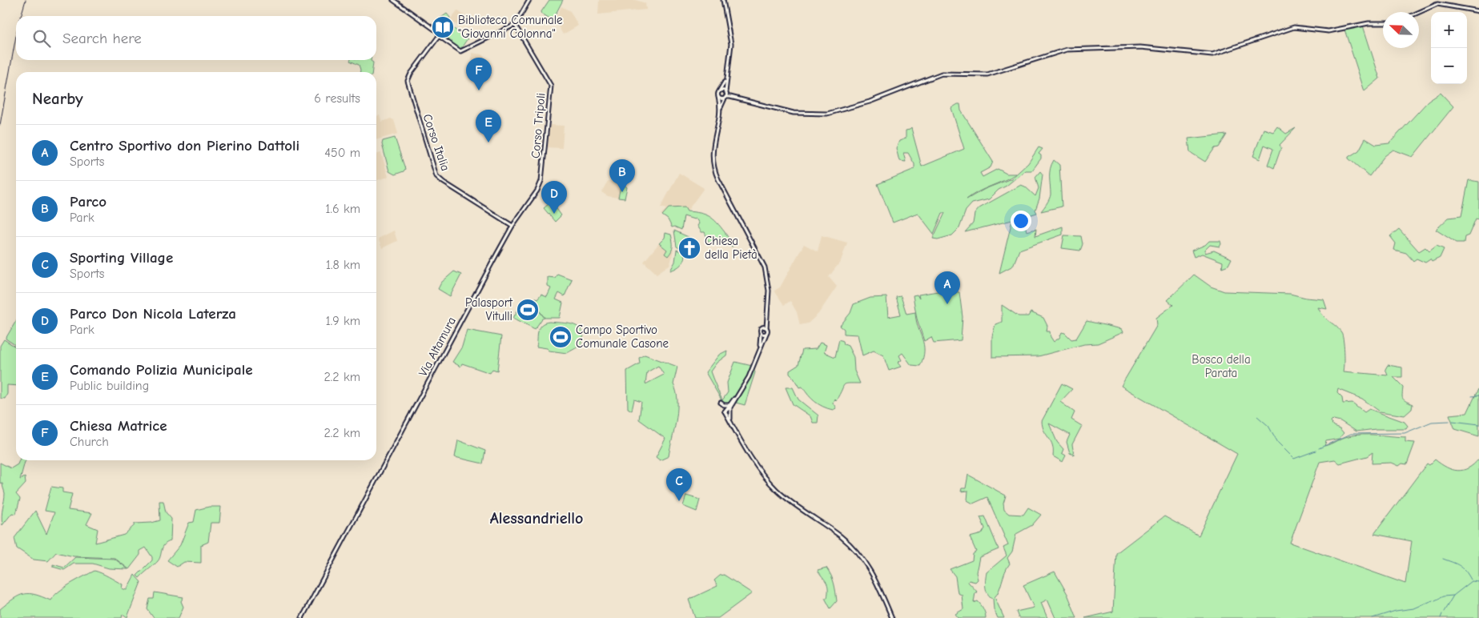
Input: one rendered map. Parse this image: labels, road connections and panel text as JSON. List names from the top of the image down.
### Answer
{
  "streets": {
    "main road": ["Corso Tripoli", "Corso Italia", "Via Altamura"]
  },
  "crossings": [
    ["Corso Tripoli", "Via Altamura"],
    ["Corso Italia", "Via Altamura"]
  ],
  "districts": ["Alessandriello"],
  "parks": ["Bosco della Parata"],
  "places": {
    "library": ["Biblioteca Comunale \"Giovanni Colonna\""],
    "church": ["Chiesa della Pietà"],
    "sports": ["Palasport Vitulli", "Campo Sportivo Comunale Casone"]
  },
  "north": "top left",
  "page": {
    "map_buttons": ["+", "−"],
    "search": "Search here",
    "pins": [
      "F",
      "E",
      "B",
      "D",
      "A",
      "C"
    ],
    "heading": ["Nearby", "6 results"],
    "list": [
      {
        "mark": "A",
        "name": "Centro Sportivo don Pierino Dattoli",
        "note": "Sports",
        "value": "450 m"
      },
      {
        "mark": "B",
        "name": "Parco",
        "note": "Park",
        "value": "1.6 km"
      },
      {
        "mark": "C",
        "name": "Sporting Village",
        "note": "Sports",
        "value": "1.8 km"
      },
      {
        "mark": "D",
        "name": "Parco Don Nicola Laterza",
        "note": "Park",
        "value": "1.9 km"
      },
      {
        "mark": "E",
        "name": "Comando Polizia Municipale",
        "note": "Public building",
        "value": "2.2 km"
      },
      {
        "mark": "F",
        "name": "Chiesa Matrice",
        "note": "Church",
        "value": "2.2 km"
      }
    ]
  }
}
